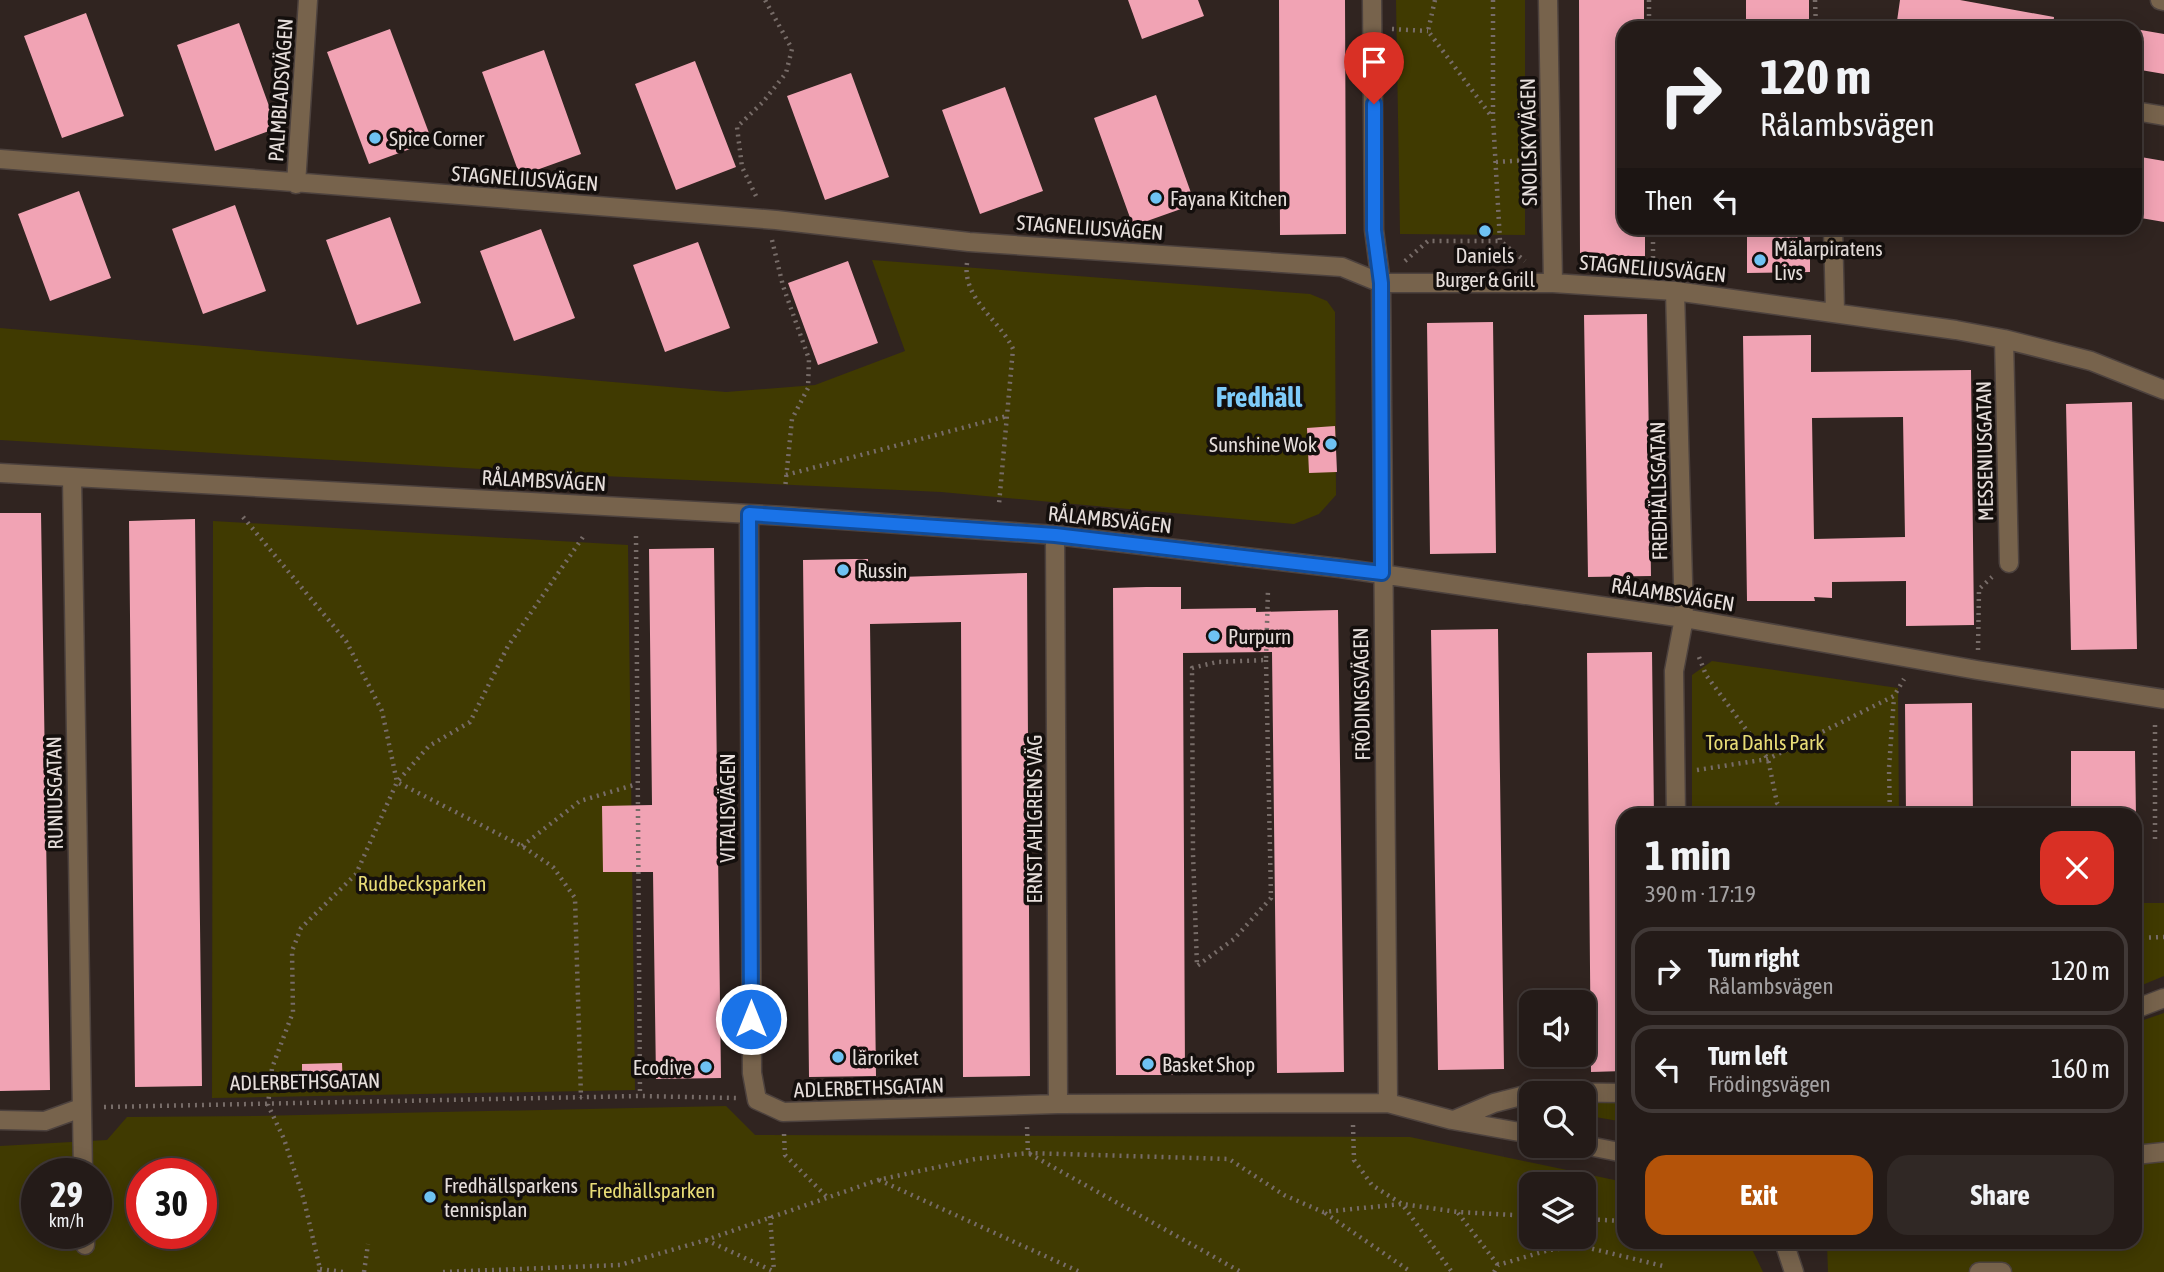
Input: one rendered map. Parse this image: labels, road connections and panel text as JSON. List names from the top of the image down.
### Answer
{
  "streets": {
    "street": [
      "PALMBLADSVÄGEN",
      "SNOILSKYVÄGEN",
      "STAGNELIUSVÄGEN",
      "MESSENIUSGATAN",
      "RÅLAMBSVÄGEN",
      "FREDHÄLLSGATAN",
      "FRÖDINGSVÄGEN",
      "RUNIUSGATAN",
      "VITALISVÄGEN",
      "ERNST AHLGRENS VÄG",
      "ADLERBETHSGATAN"
    ]
  },
  "crossings": [
    ["PALMBLADSVÄGEN", "STAGNELIUSVÄGEN"],
    ["SNOILSKYVÄGEN", "STAGNELIUSVÄGEN"],
    ["STAGNELIUSVÄGEN", "MESSENIUSGATAN"],
    ["STAGNELIUSVÄGEN", "FREDHÄLLSGATAN"],
    ["STAGNELIUSVÄGEN", "FRÖDINGSVÄGEN"],
    ["RÅLAMBSVÄGEN", "FREDHÄLLSGATAN"],
    ["RÅLAMBSVÄGEN", "FRÖDINGSVÄGEN"],
    ["RÅLAMBSVÄGEN", "RUNIUSGATAN"],
    ["RÅLAMBSVÄGEN", "VITALISVÄGEN"],
    ["RÅLAMBSVÄGEN", "ERNST AHLGRENS VÄG"],
    ["FRÖDINGSVÄGEN", "ADLERBETHSGATAN"],
    ["RUNIUSGATAN", "ADLERBETHSGATAN"],
    ["VITALISVÄGEN", "ADLERBETHSGATAN"],
    ["ERNST AHLGRENS VÄG", "ADLERBETHSGATAN"]
  ],
  "districts": ["Fredhäll"],
  "parks": ["Tora Dahls Park", "Rudbecksparken", "Fredhällsparken"],
  "places": [
    "Spice Corner",
    "Fayana Kitchen",
    "Daniels Burger & Grill",
    "Mälarpiratens Livs",
    "Sunshine Wok",
    "Russin",
    "Purpurn",
    "läroriket",
    "Basket Shop",
    "Ecodive",
    "Fredhällsparkens tennisplan"
  ],
  "page": {
    "turn": ["120 m", "Rålambsvägen"],
    "then": "Then",
    "heading": ["1 min", "390 m · 17:19"],
    "list": [
      {
        "name": "Turn right",
        "note": "Rålambsvägen",
        "value": "120 m"
      },
      {
        "name": "Turn left",
        "note": "Frödingsvägen",
        "value": "160 m"
      }
    ],
    "buttons": ["Exit", "Share"],
    "speed": "29 km/h",
    "limit": "30"
  }
}
